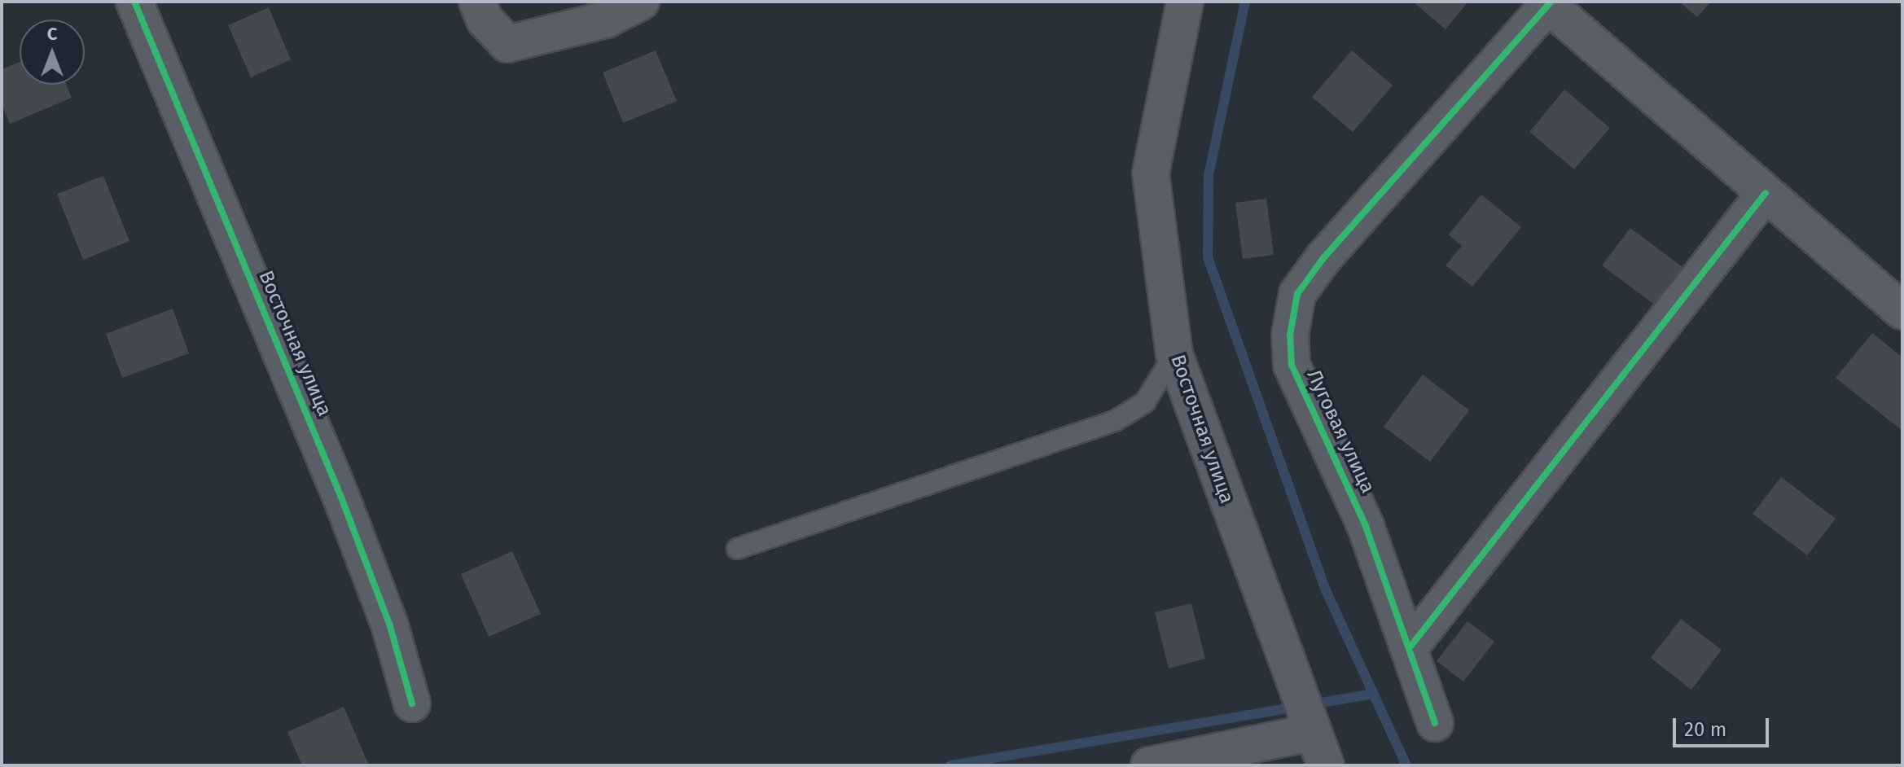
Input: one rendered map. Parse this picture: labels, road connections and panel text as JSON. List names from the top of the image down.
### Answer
{
  "streets": {
    "street": ["Восточная улица", "Луговая улица"]
  },
  "scale_bar": "20 m",
  "north": "top"
}
